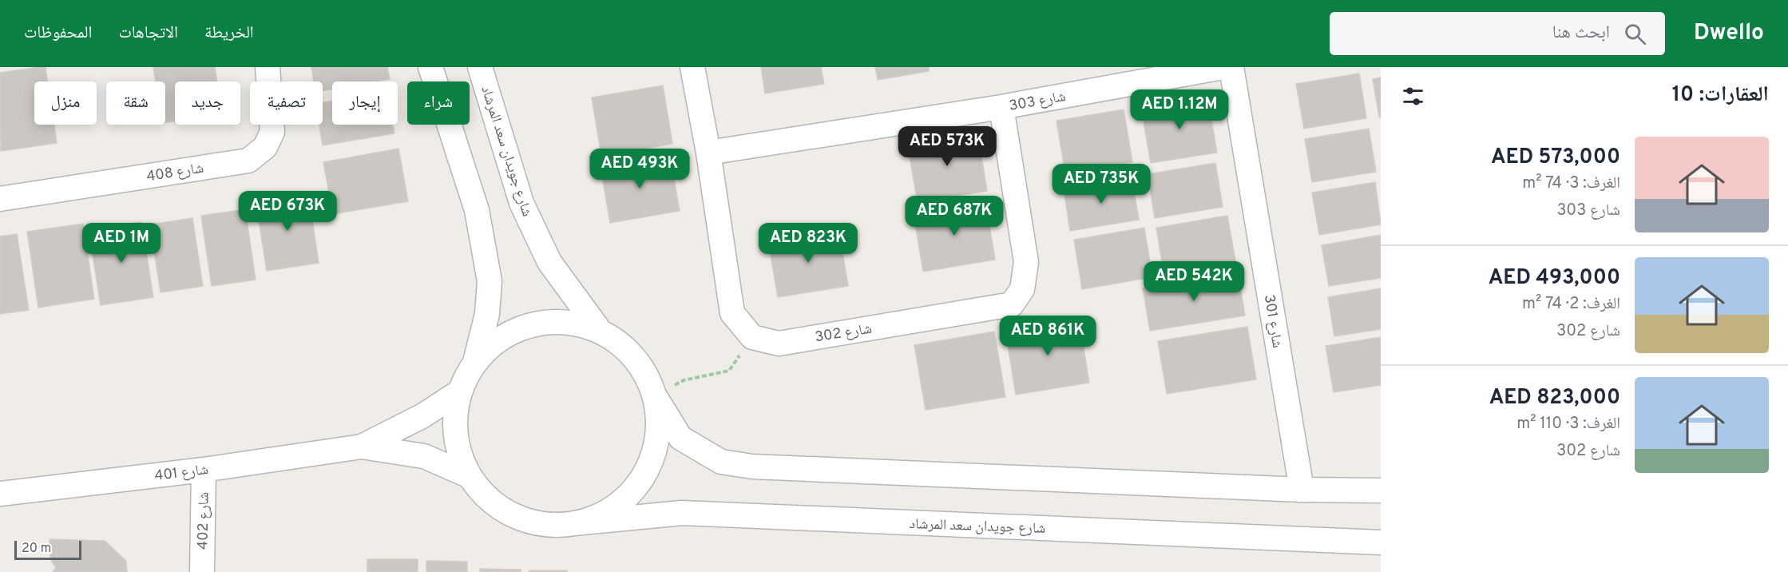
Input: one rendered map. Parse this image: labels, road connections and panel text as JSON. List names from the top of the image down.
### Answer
{
  "streets": {
    "street": [
      "شارع 303",
      "شارع جويدان سعد المرشاد",
      "شارع 408",
      "شارع 301",
      "شارع 302",
      "شارع 401",
      "شارع 402"
    ]
  },
  "crossings": [
    ["شارع 303", "شارع 302"],
    ["شارع 401", "شارع 402"]
  ],
  "scale_bar": "20 m",
  "page": {
    "header": "Dwello",
    "search": "ابحث هنا",
    "nav": ["الخريطة", "الاتجاهات", "المحفوظات"],
    "heading": "العقارات: 10",
    "chip": [
      "شراء",
      "إيجار",
      "تصفية",
      "جديد",
      "شقة",
      "منزل"
    ],
    "price": [
      "AED 1.12M",
      "AED 573K",
      "AED 493K",
      "AED 735K",
      "AED 673K",
      "AED 687K",
      "AED 1M",
      "AED 823K",
      "AED 542K",
      "AED 861K"
    ],
    "list": [
      {
        "name": "AED 573,000",
        "note": "الغرف: 3 · 74 m² · شارع 303"
      },
      {
        "name": "AED 493,000",
        "note": "الغرف: 2 · 74 m² · شارع 302"
      },
      {
        "name": "AED 823,000",
        "note": "الغرف: 3 · 110 m² · شارع 302"
      }
    ],
    "scale": "20 m"
  }
}
